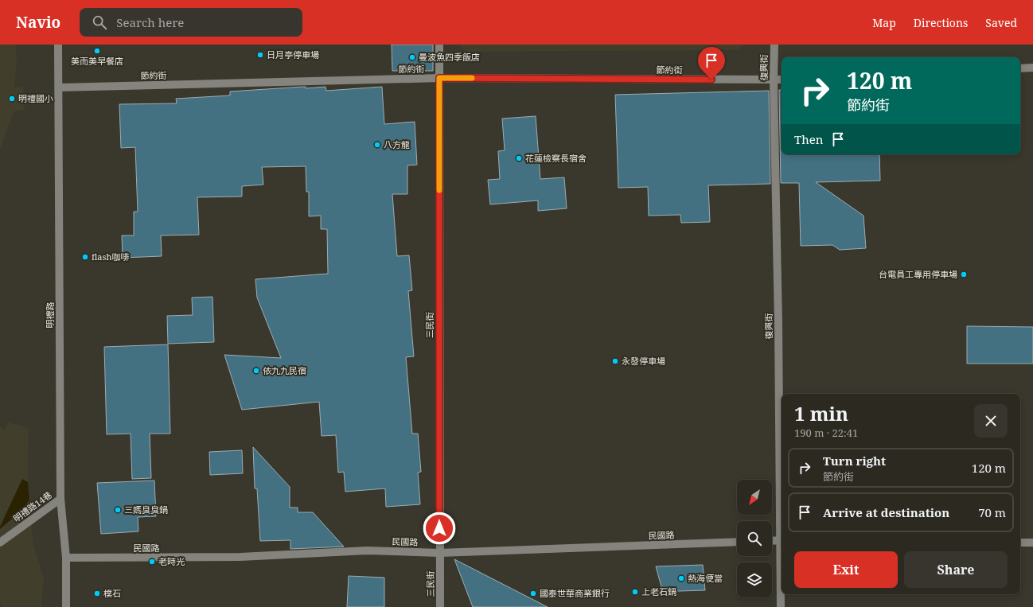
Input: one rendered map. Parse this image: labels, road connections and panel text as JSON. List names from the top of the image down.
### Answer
{
  "streets": {
    "street": [
      "復興街",
      "節約街",
      "明禮路",
      "三民街",
      "明禮路14巷",
      "民國路"
    ]
  },
  "crossings": [
    ["復興街", "節約街"],
    ["節約街", "明禮路"],
    ["節約街", "三民街"],
    ["明禮路", "明禮路14巷"],
    ["明禮路", "民國路"],
    ["三民街", "民國路"]
  ],
  "places": [
    "美而美早餐店",
    "日月亭停車場",
    "曼波魚四季飯店",
    "明禮國小",
    "八方龍",
    "花蓮檢察長宿舍",
    "flash咖啡",
    "台電員工專用停車場",
    "永發停車場",
    "依九九民宿",
    "三媽臭臭鍋",
    "老時光",
    "熱海便當",
    "上老石鍋",
    "樸石",
    "國泰世華商業銀行"
  ],
  "north": "bottom left",
  "page": {
    "header": "Navio",
    "search": "Search here",
    "nav": ["Map", "Directions", "Saved"],
    "turn": ["120 m", "節約街"],
    "then": "Then",
    "heading": ["1 min", "190 m · 22:41"],
    "list": [
      {
        "name": "Turn right",
        "note": "節約街",
        "value": "120 m"
      },
      {
        "name": "Arrive at destination",
        "value": "70 m"
      }
    ],
    "buttons": ["Exit", "Share"]
  }
}
